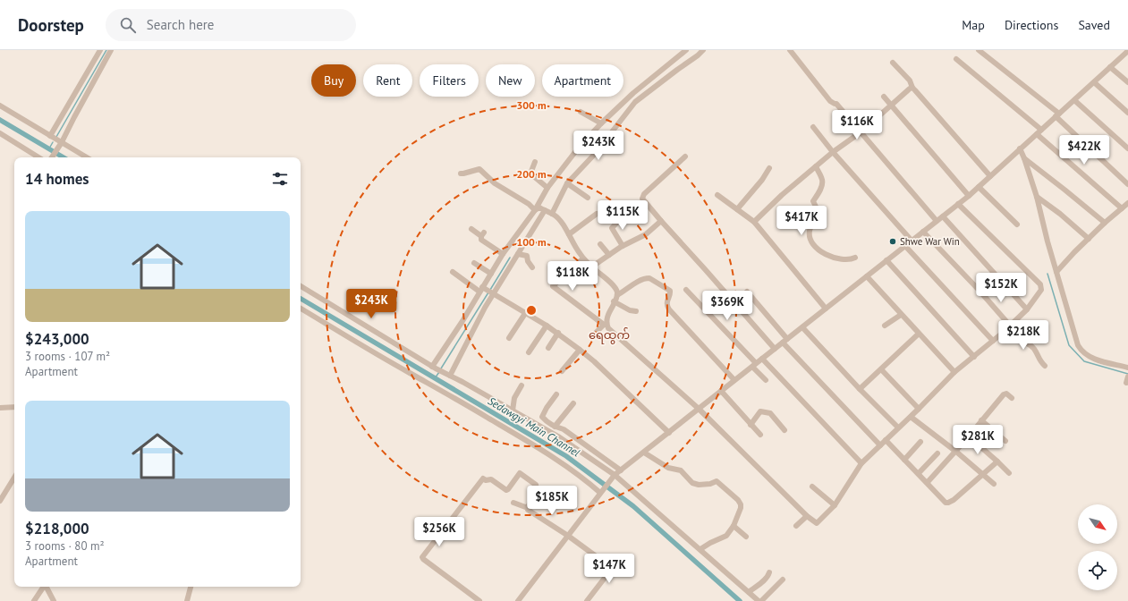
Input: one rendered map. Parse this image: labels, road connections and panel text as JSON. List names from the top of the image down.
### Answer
{
  "districts": ["ရေထွက်"],
  "water": ["Sedawgyi Main Channel"],
  "places": ["Shwe War Win"],
  "north": "bottom right",
  "page": {
    "header": "Doorstep",
    "search": "Search here",
    "nav": ["Map", "Directions", "Saved"],
    "chip": [
      "Buy",
      "Rent",
      "Filters",
      "New",
      "Apartment"
    ],
    "price": [
      "$116K",
      "$243K",
      "$422K",
      "$115K",
      "$417K",
      "$118K",
      "$152K",
      "$243K",
      "$369K",
      "$218K",
      "$281K",
      "$185K",
      "$256K",
      "$147K"
    ],
    "heading": "14 homes",
    "list": [
      {
        "name": "$243,000",
        "note": "3 rooms · 107 m² · Apartment"
      },
      {
        "name": "$218,000",
        "note": "3 rooms · 80 m² · Apartment"
      }
    ]
  },
  "rings": ["300 m", "200 m", "100 m"]
}
